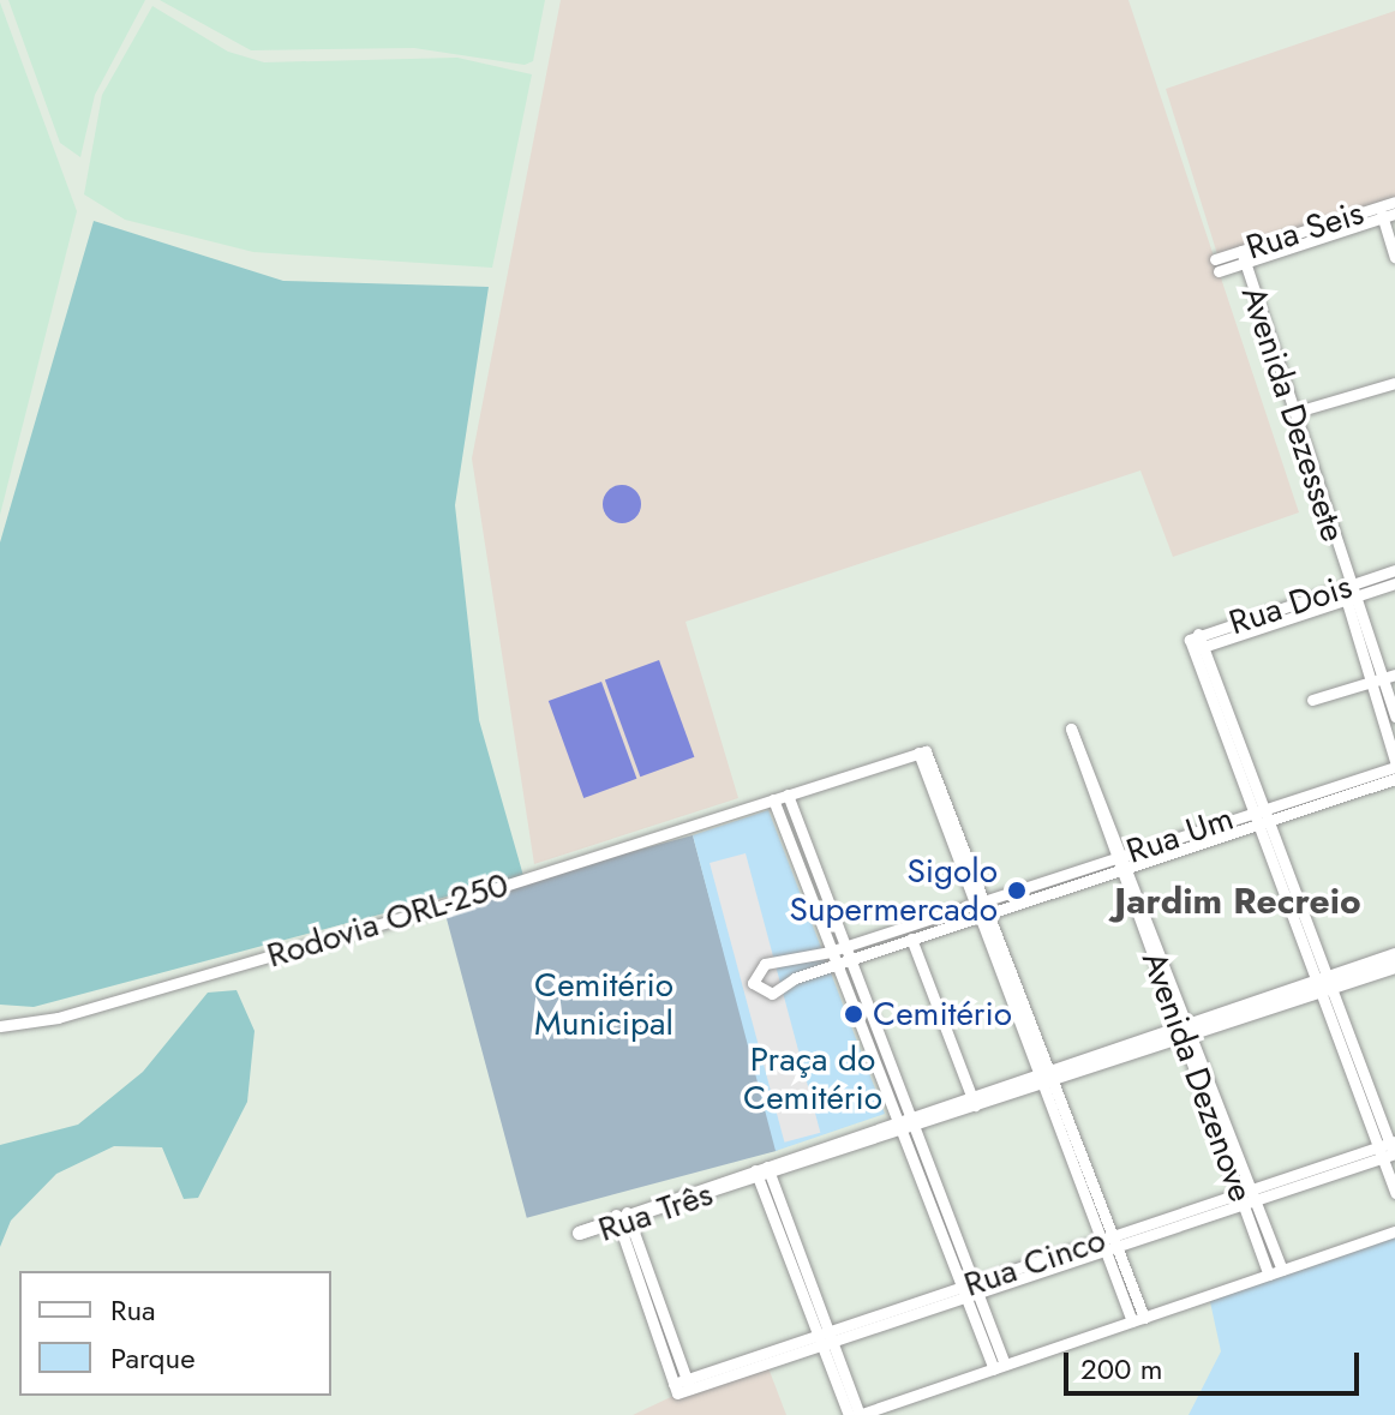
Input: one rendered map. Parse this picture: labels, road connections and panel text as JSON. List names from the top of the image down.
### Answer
{
  "streets": {
    "street": [
      "Rua Seis",
      "Avenida Dezessete",
      "Rua Dois",
      "Rua Um",
      "Rodovia ORL-250",
      "Avenida Dezenove",
      "Rua Três",
      "Rua Cinco"
    ]
  },
  "crossings": [
    ["Rua Seis", "Avenida Dezessete"],
    ["Avenida Dezessete", "Rua Dois"],
    ["Avenida Dezessete", "Rua Um"],
    ["Rua Dois", "Rua Um"],
    ["Rua Um", "Avenida Dezenove"],
    ["Avenida Dezenove", "Rua Três"],
    ["Avenida Dezenove", "Rua Cinco"],
    ["Rua Três", "Rua Cinco"]
  ],
  "districts": ["Jardim Recreio"],
  "parks": ["Cemitério Municipal", "Praça do Cemitério"],
  "places": ["Sigolo Supermercado", "Cemitério"],
  "legend": ["Rua", "Parque"],
  "scale_bar": "200 m"
}
